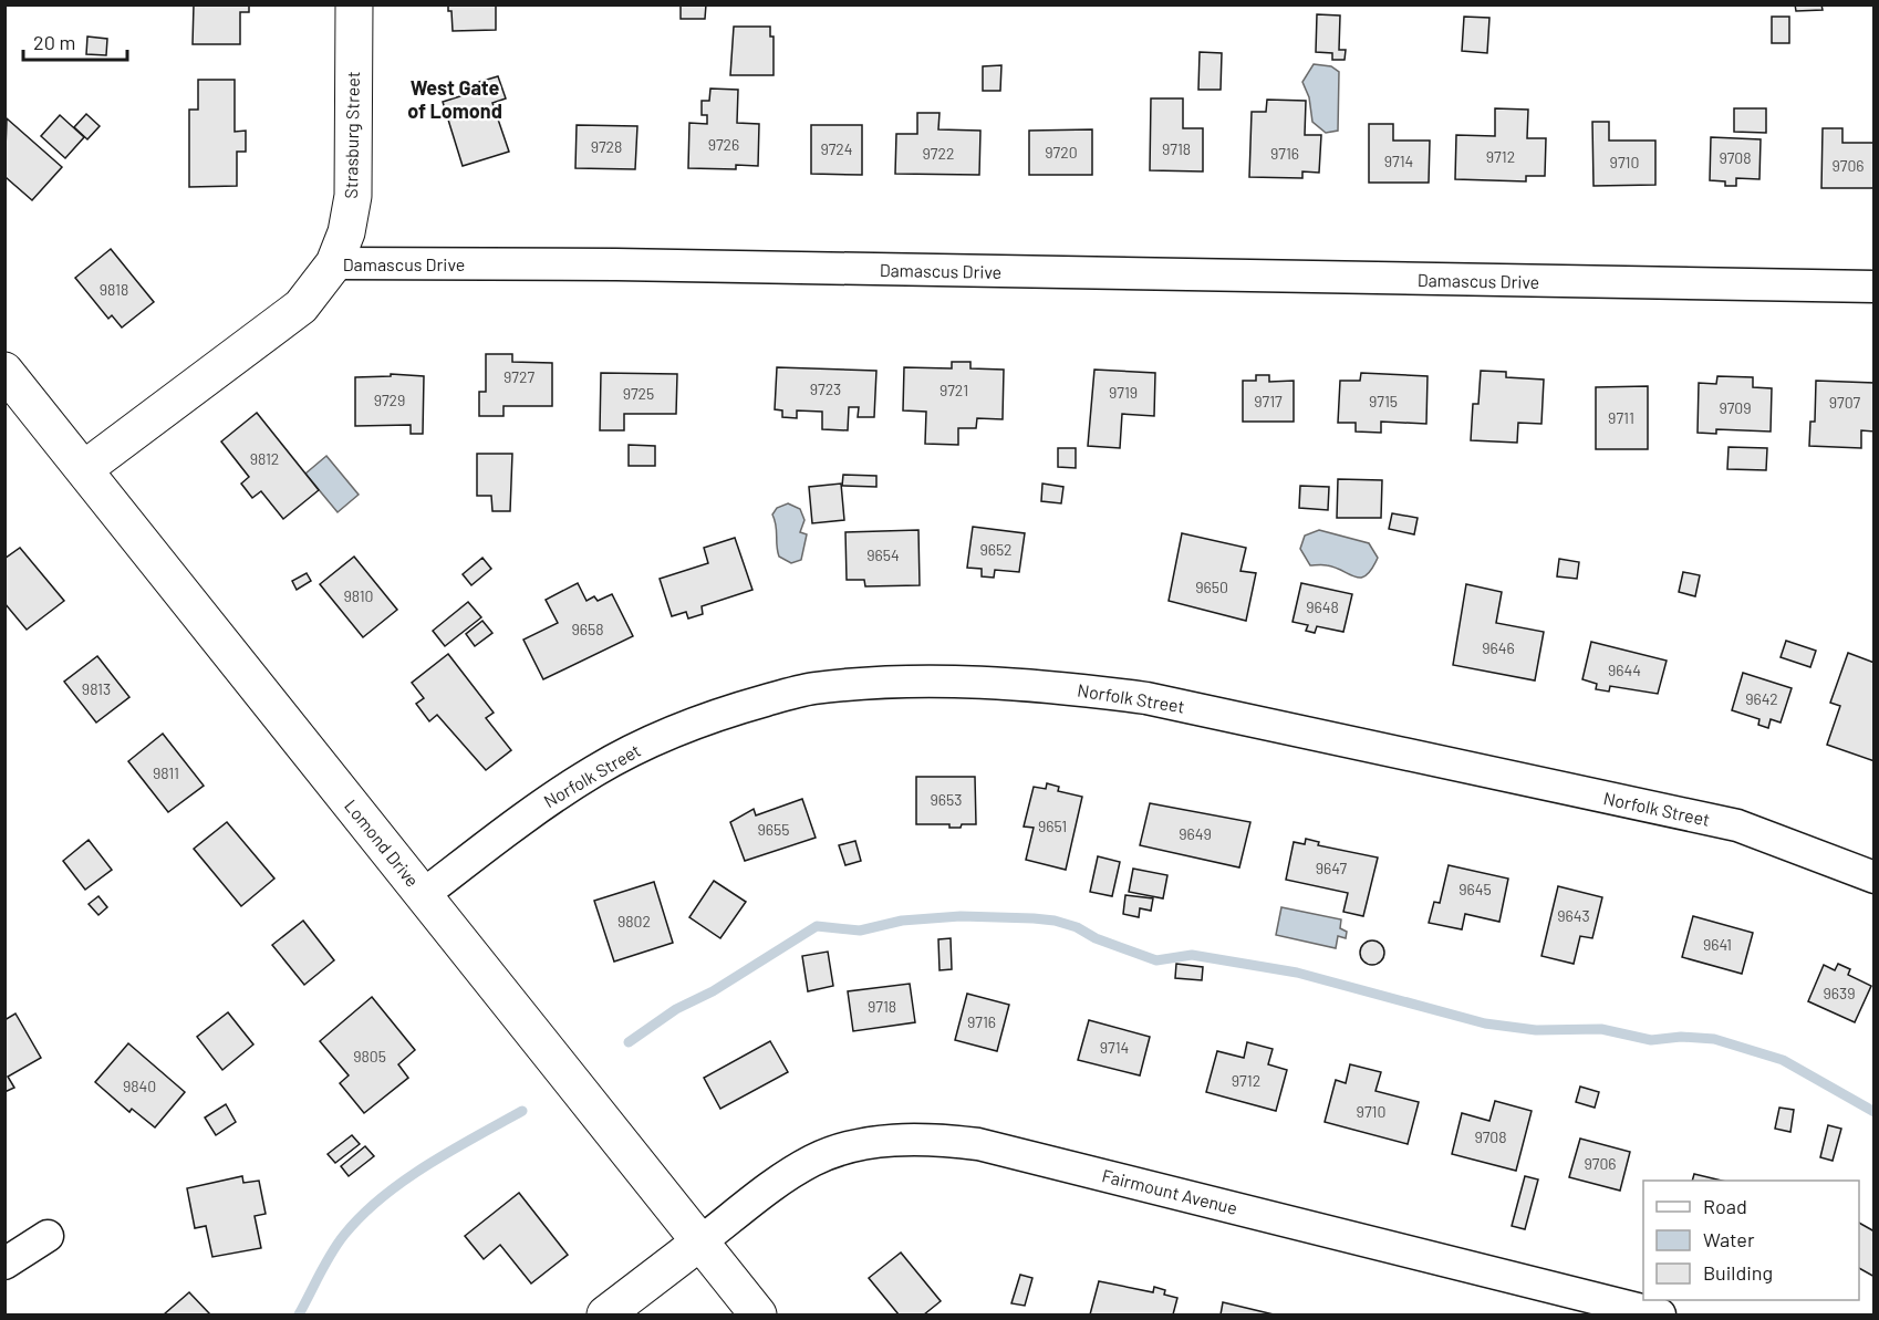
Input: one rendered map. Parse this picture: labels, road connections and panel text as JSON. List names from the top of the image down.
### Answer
{
  "streets": {
    "main road": ["Strasburg Street", "Damascus Drive", "Lomond Drive"],
    "street": ["Norfolk Street", "Fairmount Avenue"]
  },
  "crossings": [
    ["Strasburg Street", "Damascus Drive"],
    ["Damascus Drive", "Lomond Drive"],
    ["Norfolk Street", "Lomond Drive"],
    ["Lomond Drive", "Fairmount Avenue"]
  ],
  "districts": ["West Gate of Lomond"],
  "house_numbers": [
    "9726",
    "9728",
    "9724",
    "9718",
    "9720",
    "9722",
    "9716",
    "9712",
    "9708",
    "9714",
    "9710",
    "9706",
    "9818",
    "9727",
    "9723",
    "9721",
    "9719",
    "9725",
    "9729",
    "9717",
    "9715",
    "9707",
    "9709",
    "9711",
    "9812",
    "9652",
    "9654",
    "9650",
    "9810",
    "9648",
    "9658",
    "9646",
    "9644",
    "9813",
    "9642",
    "9811",
    "9653",
    "9651",
    "9655",
    "9649",
    "9647",
    "9645",
    "9643",
    "9802",
    "9641",
    "9639",
    "9718",
    "9716",
    "9714",
    "9805",
    "9712",
    "9840",
    "9710",
    "9708",
    "9706"
  ],
  "legend": ["Road", "Water", "Building"],
  "scale_bar": "20 m"
}
